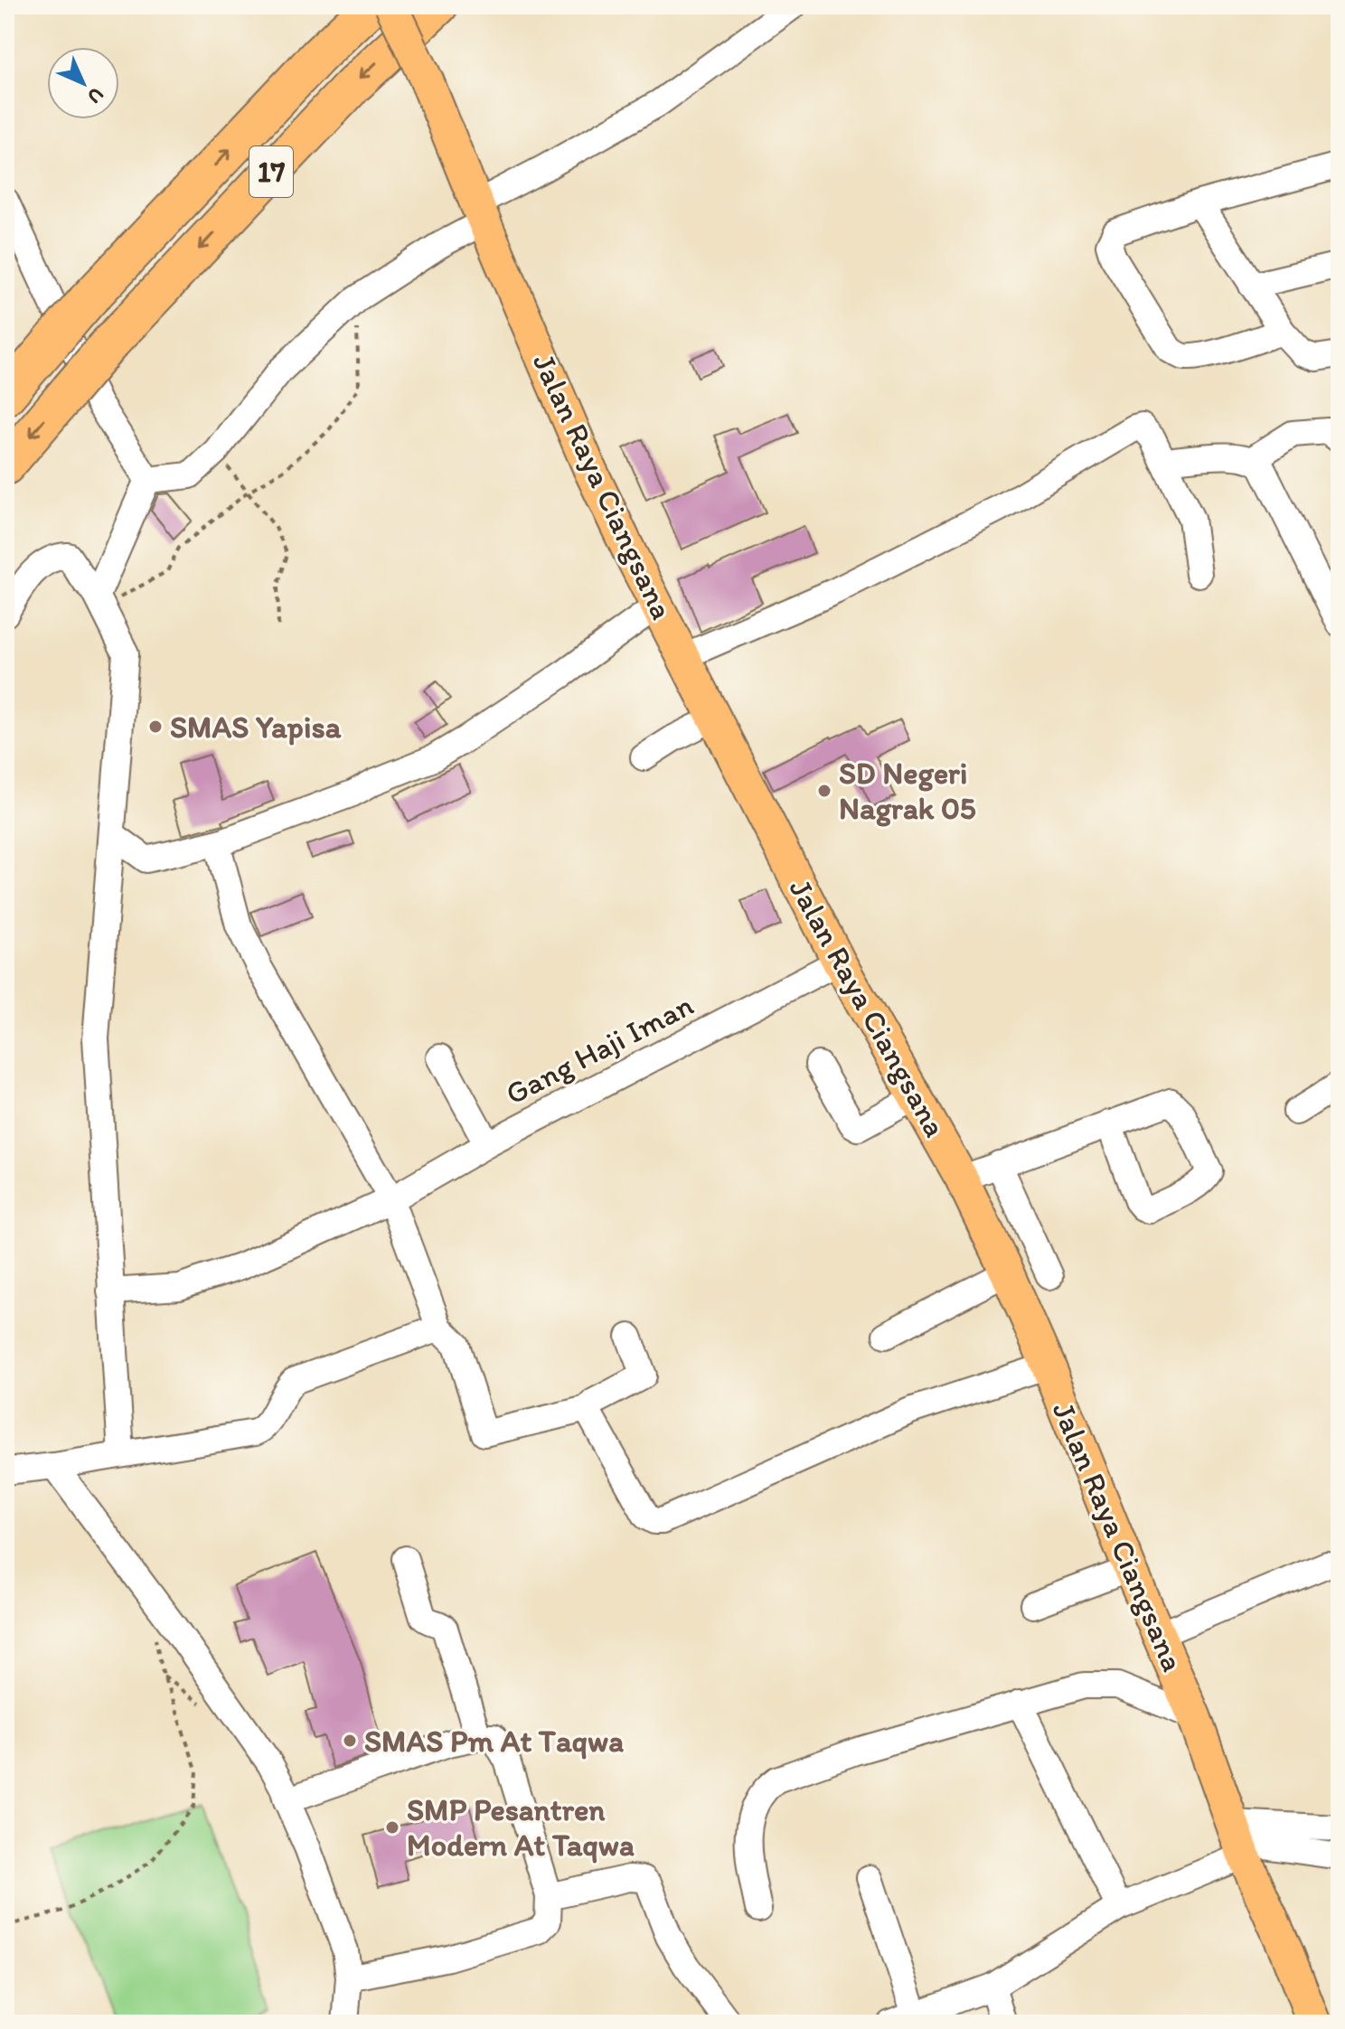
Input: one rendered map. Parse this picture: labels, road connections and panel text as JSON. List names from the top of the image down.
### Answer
{
  "streets": {
    "highway": ["17"],
    "main road": ["Jalan Raya Ciangsana"],
    "street": ["Gang Haji Iman"]
  },
  "crossings": [
    ["Jalan Raya Ciangsana", "Gang Haji Iman"]
  ],
  "places": [
    "SMAS Yapisa",
    "SD Negeri Nagrak 05",
    "SMAS Pm At Taqwa",
    "SMP Pesantren Modern At Taqwa"
  ],
  "north": "bottom right"
}
